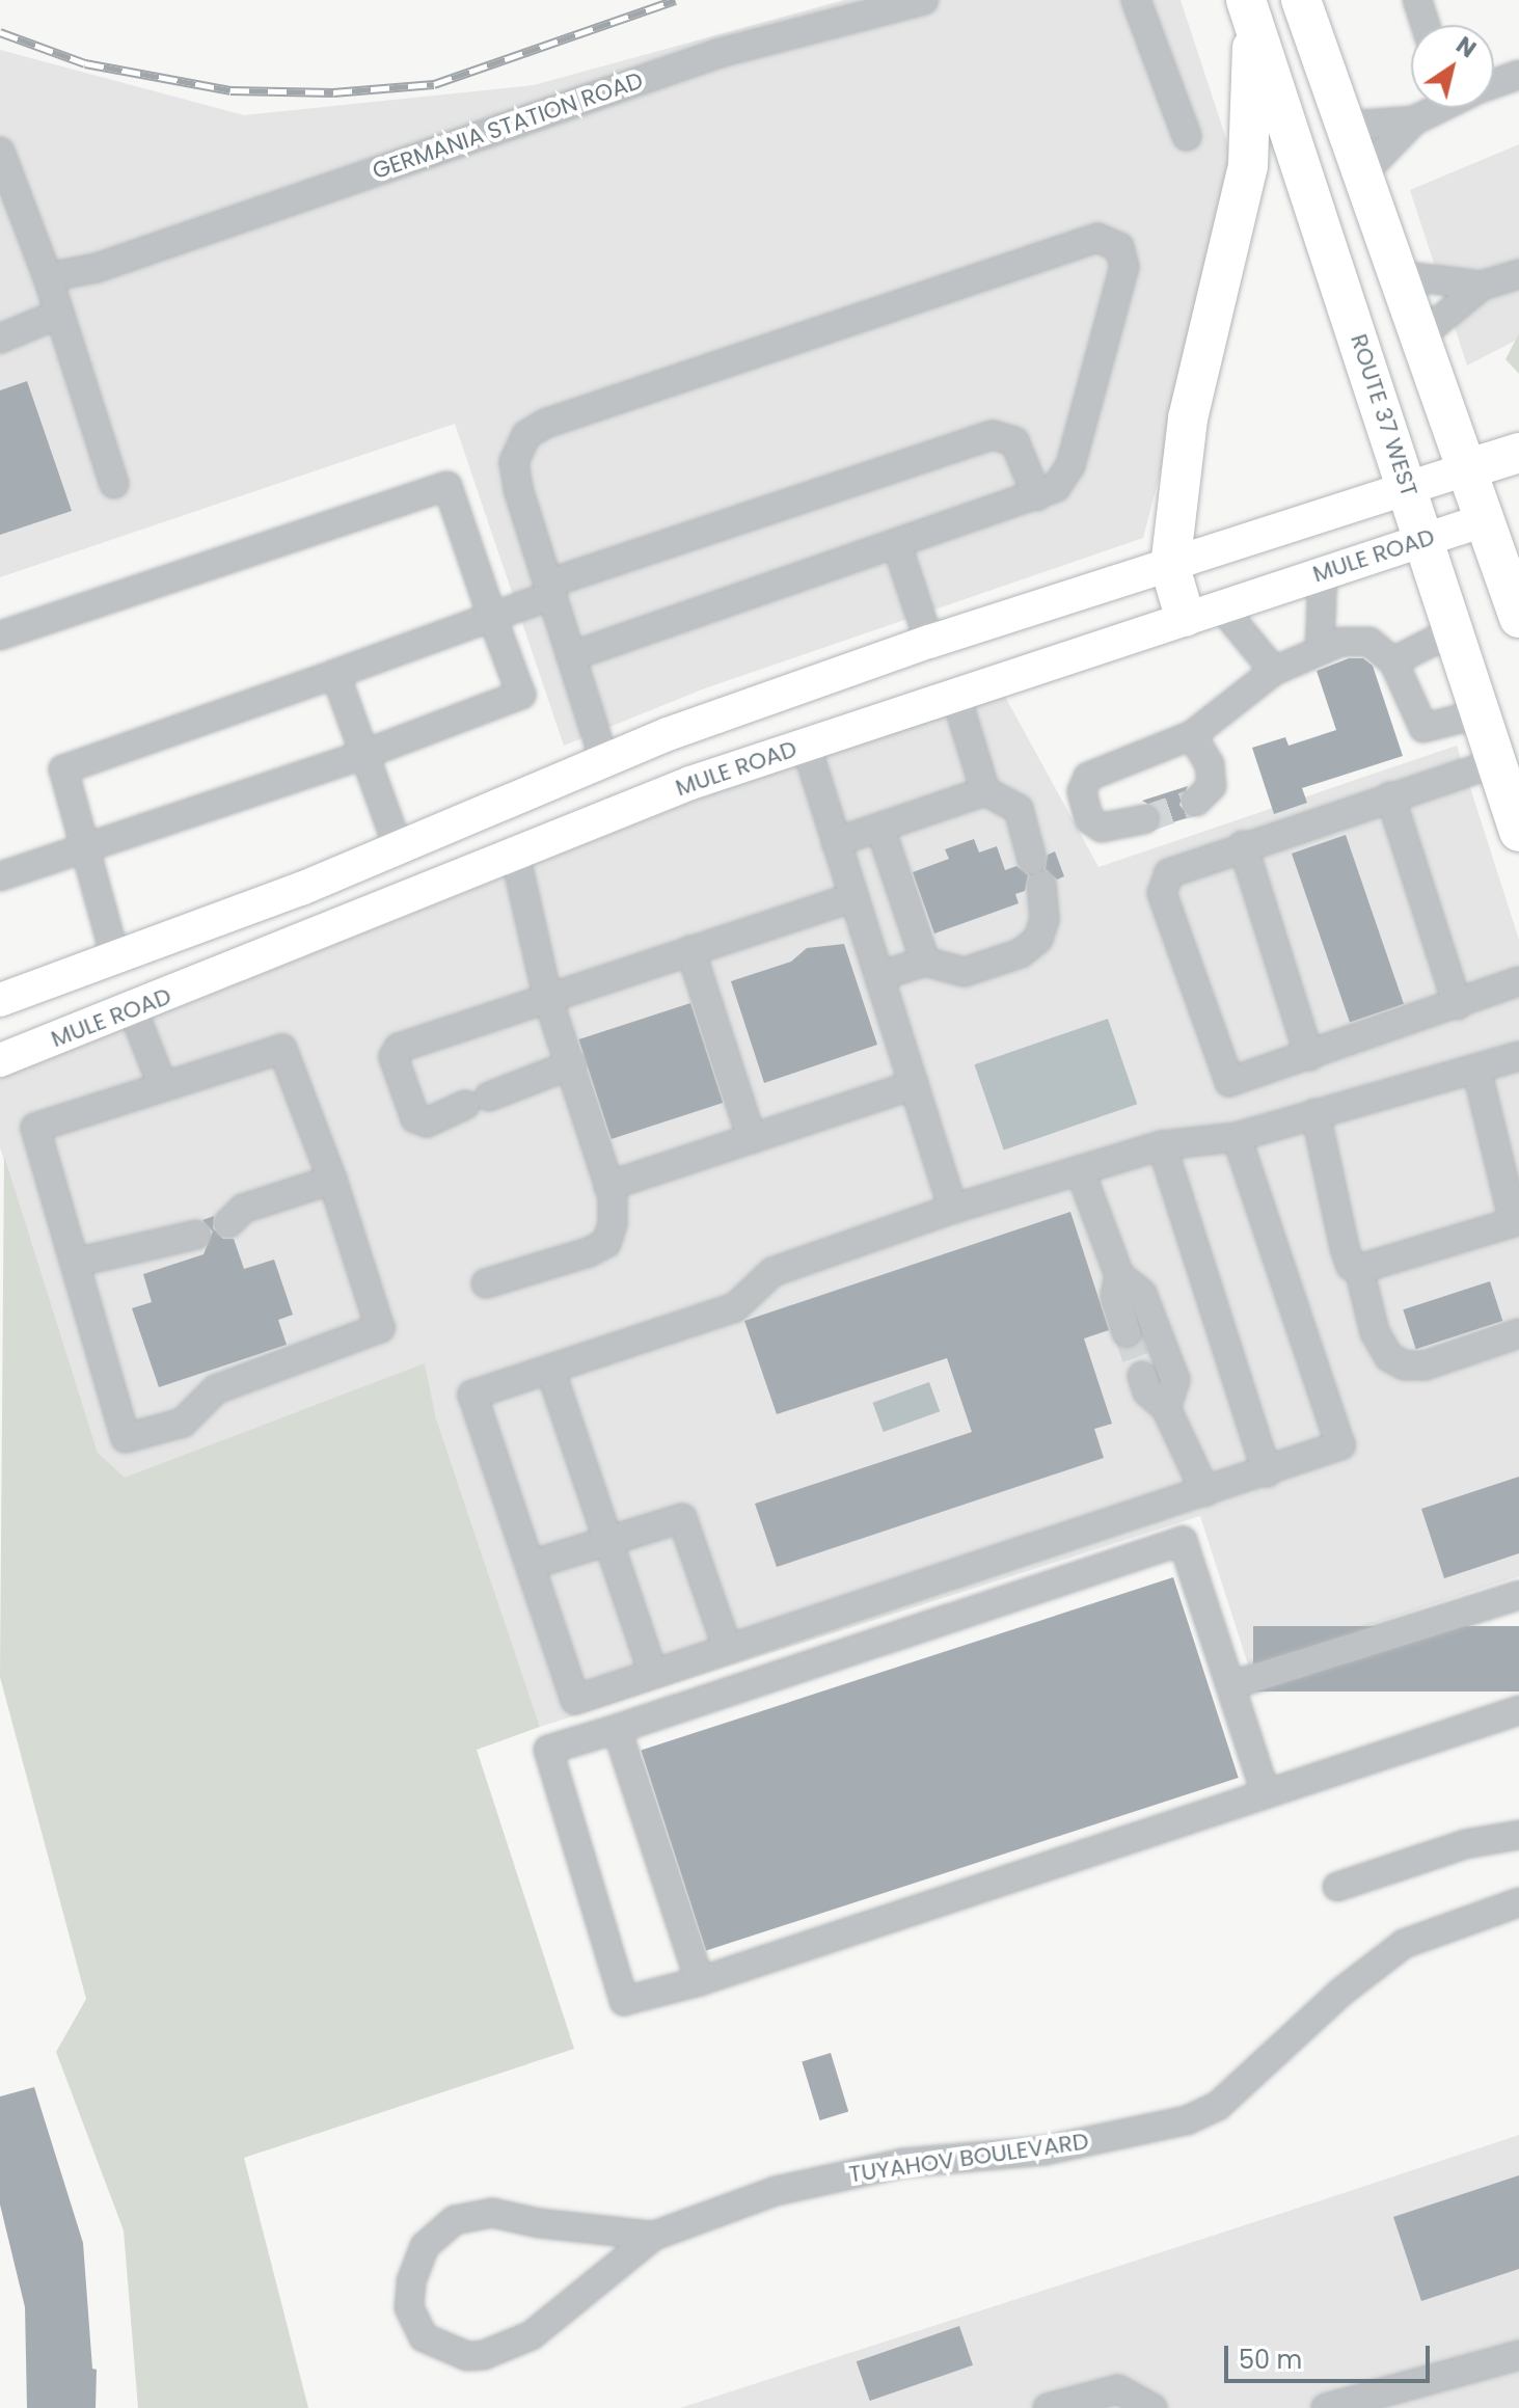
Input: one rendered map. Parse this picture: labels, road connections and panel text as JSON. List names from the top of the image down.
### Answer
{
  "streets": {
    "highway": ["ROUTE 37 WEST"],
    "main road": ["MULE ROAD"],
    "street": ["GERMANIA STATION ROAD", "TUYAHOV BOULEVARD"]
  },
  "crossings": [
    ["ROUTE 37 WEST", "MULE ROAD"]
  ],
  "scale_bar": "50 m",
  "north": "top right"
}
